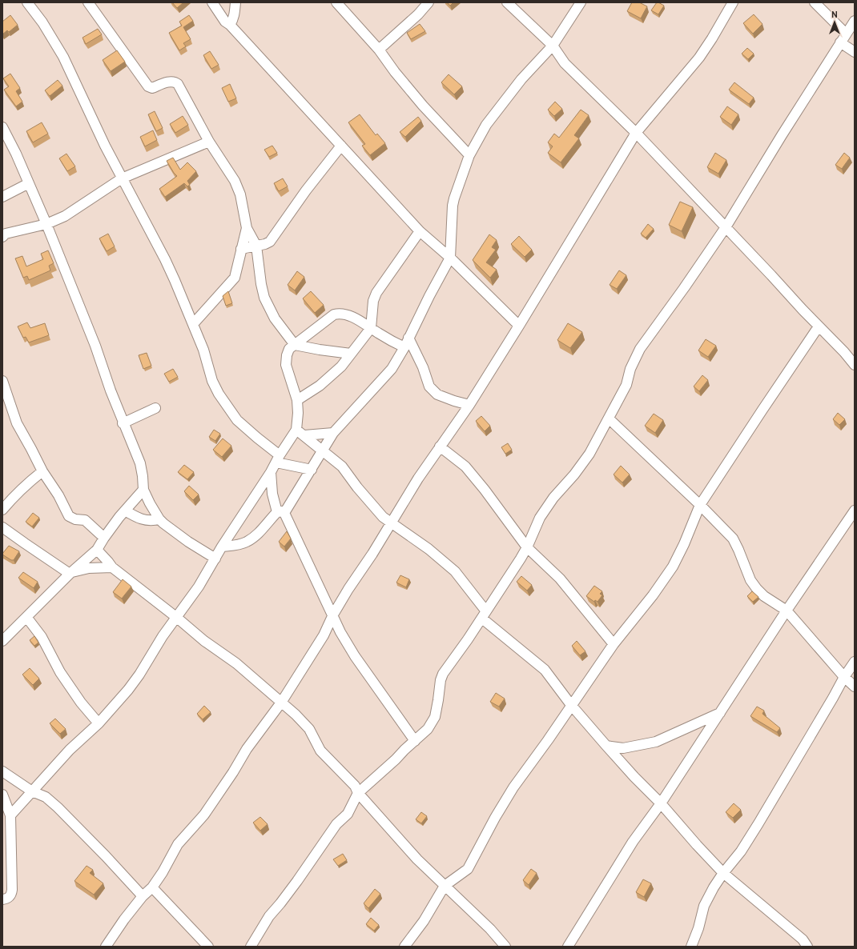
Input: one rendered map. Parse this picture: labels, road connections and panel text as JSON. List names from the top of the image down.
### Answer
{
  "north": "top"
}
